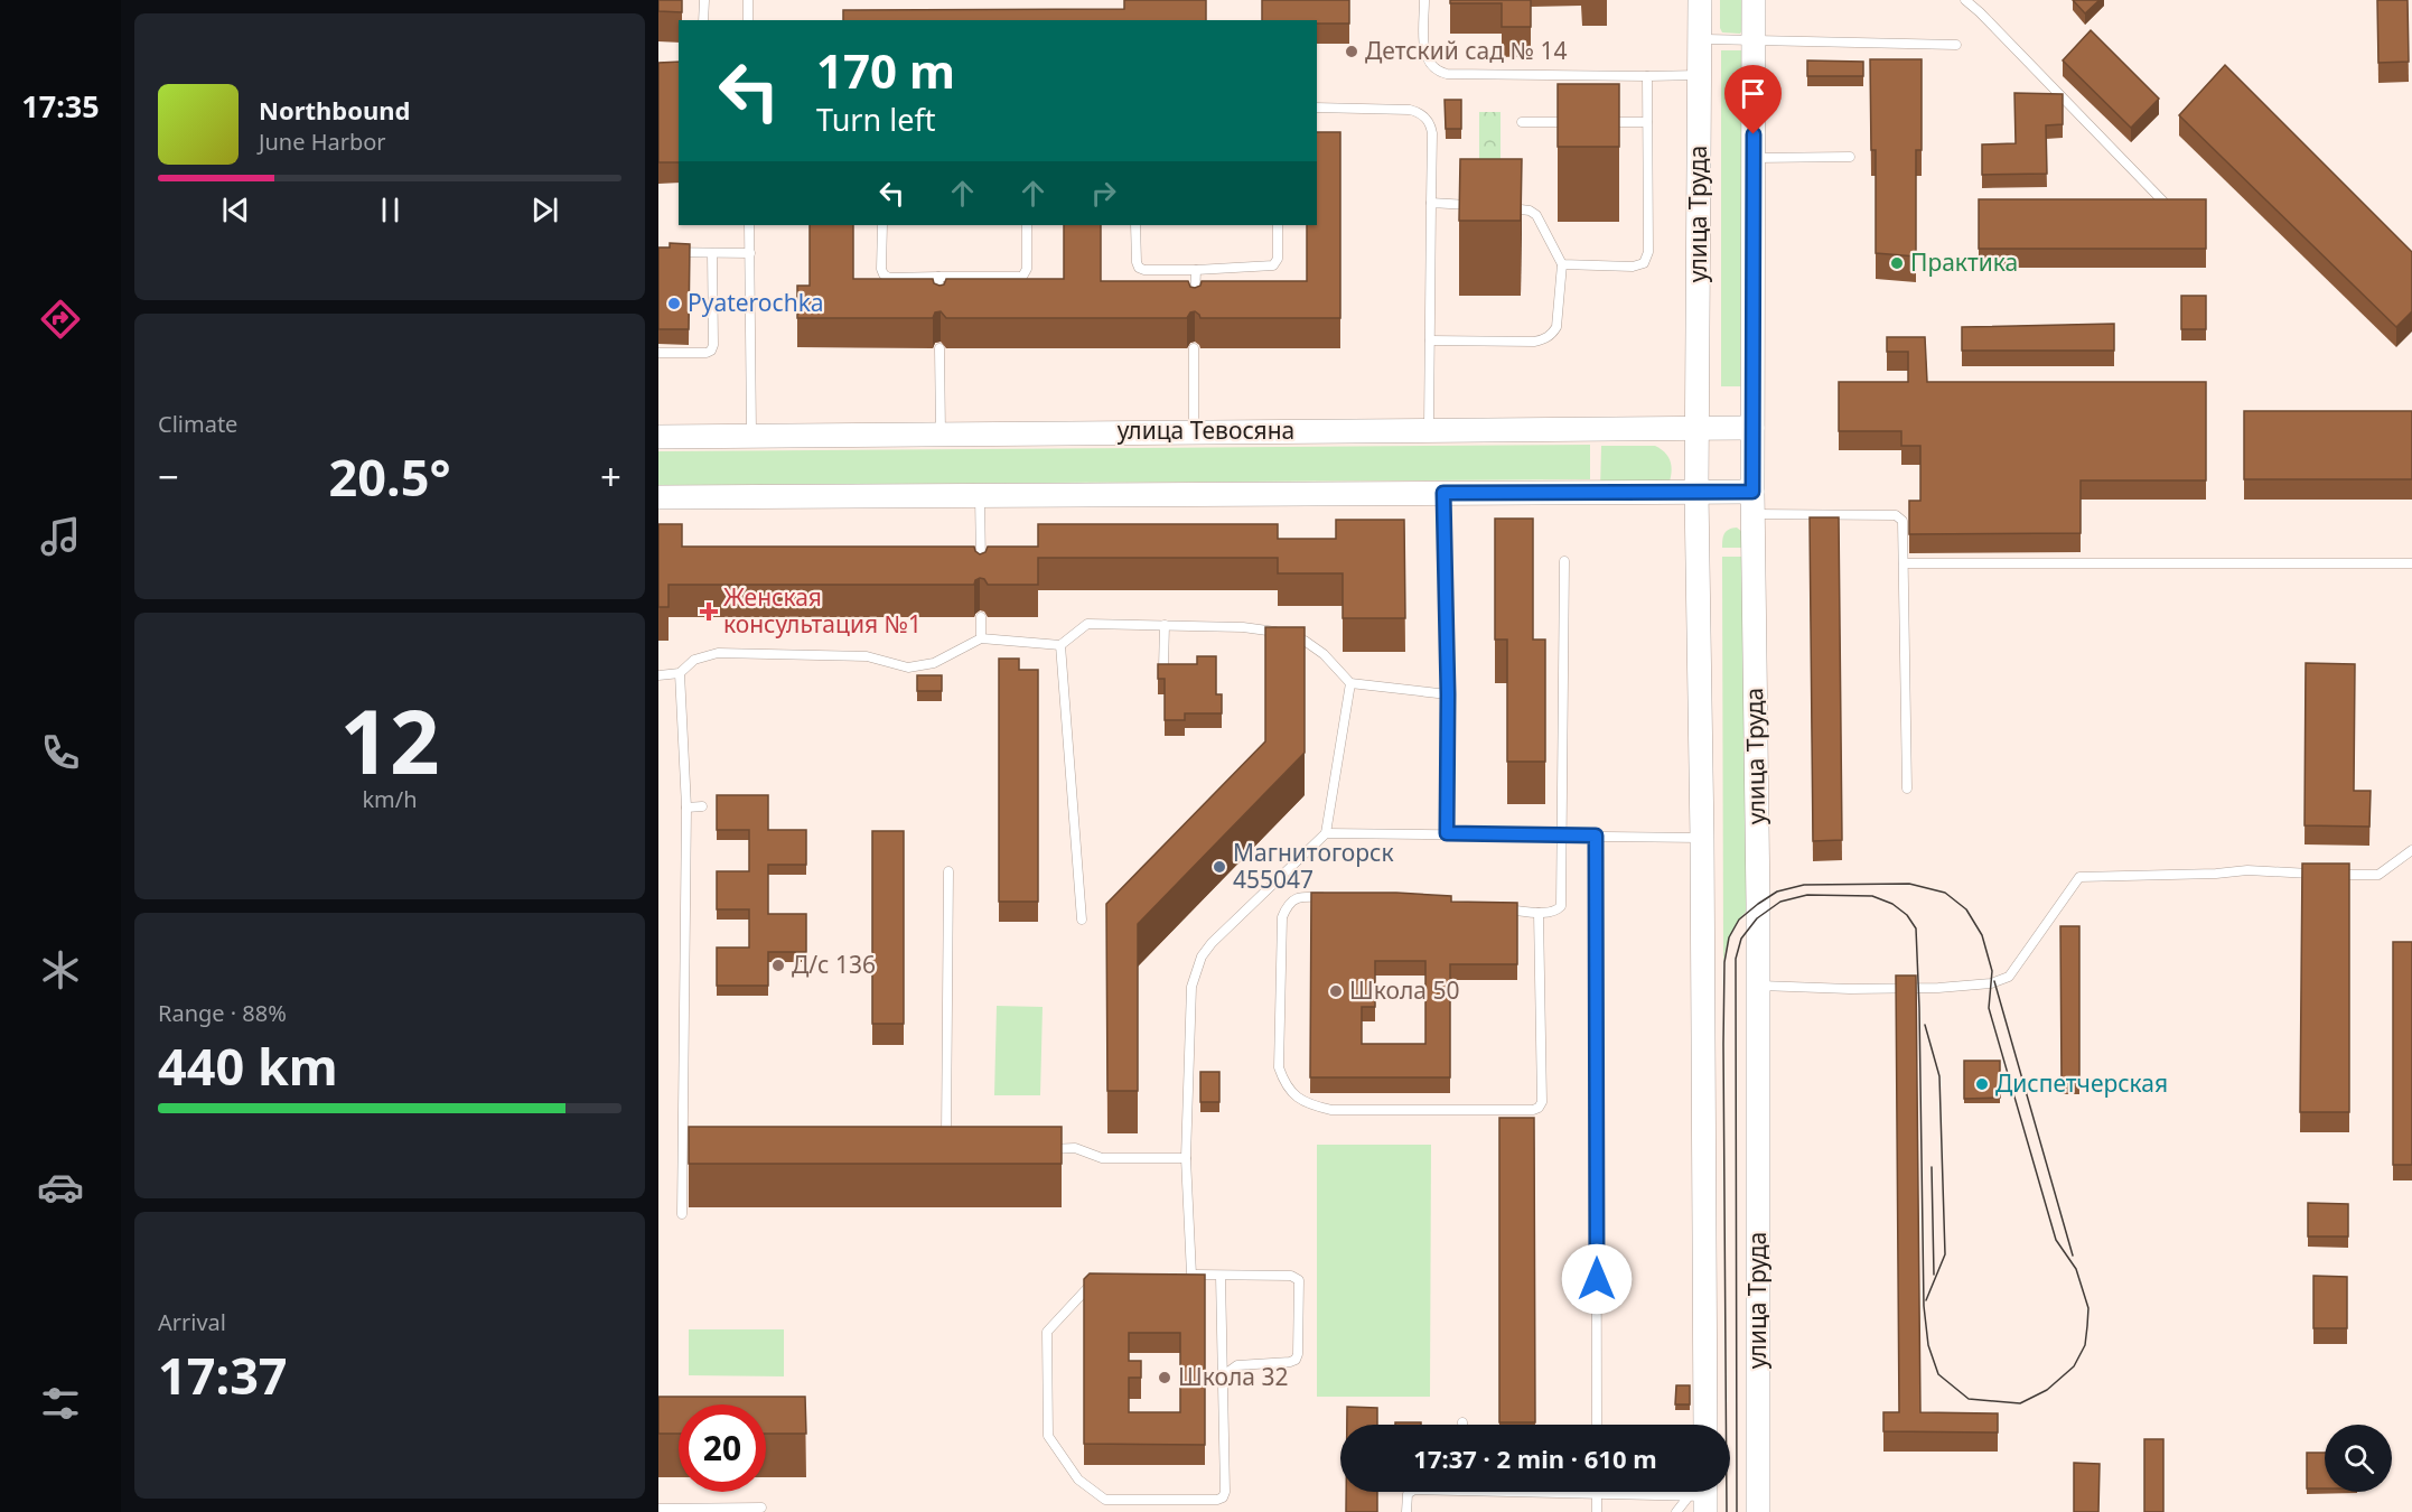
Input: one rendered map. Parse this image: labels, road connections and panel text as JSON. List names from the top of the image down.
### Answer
{
  "streets": {
    "main road": ["улица Труда", "улица Тевосяна"]
  },
  "crossings": [
    ["улица Труда", "улица Тевосяна"]
  ],
  "places": {
    "other": [
      "Детский сад № 14",
      "Практика",
      "Pyaterochka",
      "Магнитогорск 455047",
      "Д/с 136",
      "Школа 50",
      "Диспетчерская",
      "Школа 32"
    ],
    "health": ["Женская консультация №1"]
  },
  "page": {
    "tabs": "17:35",
    "turn": ["170 m", "Turn left"],
    "song": ["Northbound", "June Harbor"],
    "tile": [
      "Climate",
      ["12", "km/h"],
      ["Range · 88%", "440 km"],
      ["Arrival", "17:37"]
    ],
    "heat": ["−", "20.5°", "+"],
    "limit": "20",
    "trip": "17:37 · 2 min · 610 m"
  }
}
